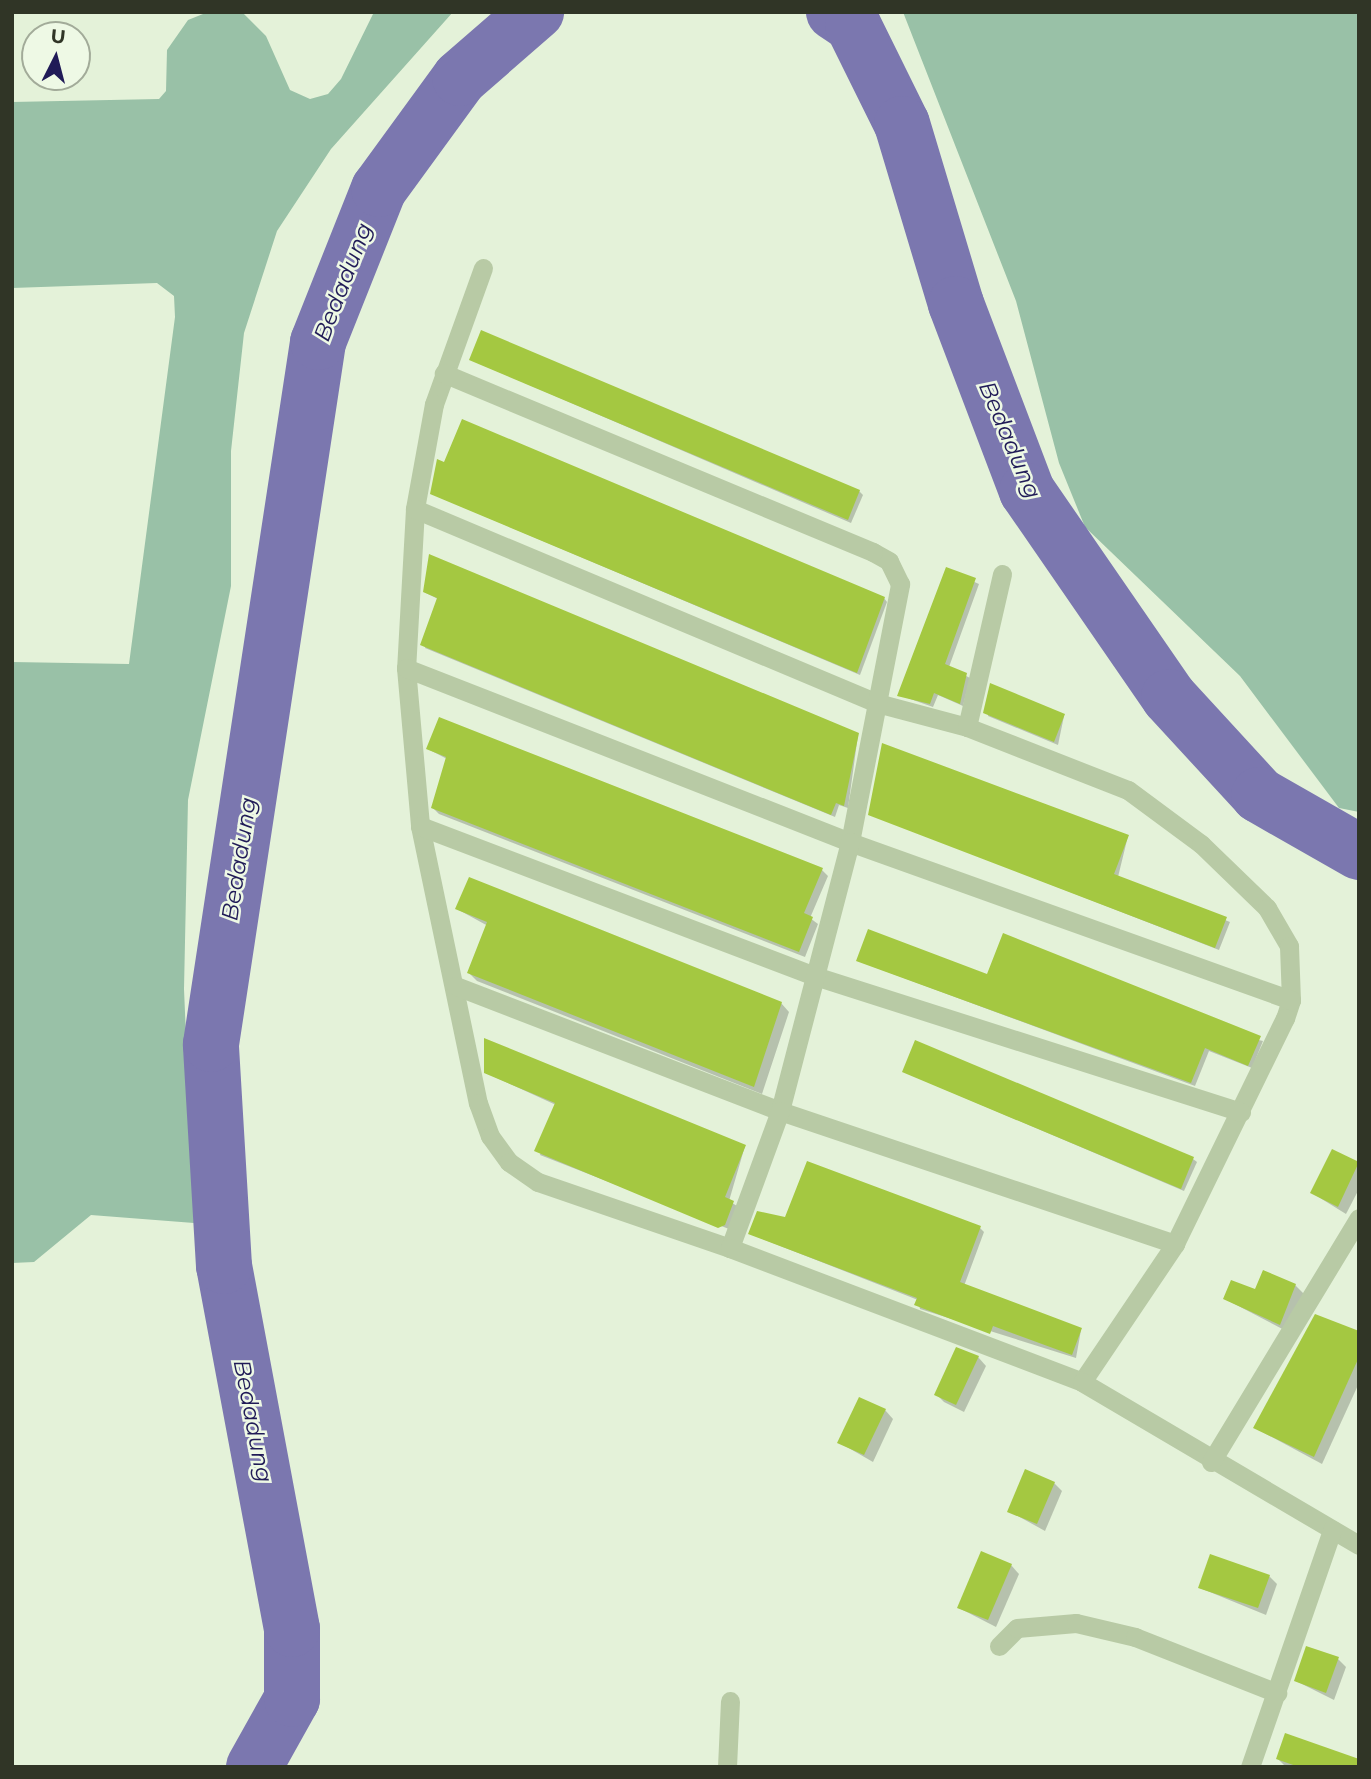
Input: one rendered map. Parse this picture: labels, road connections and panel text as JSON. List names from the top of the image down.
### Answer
{
  "water": ["Bedadung"],
  "north": "top"
}
